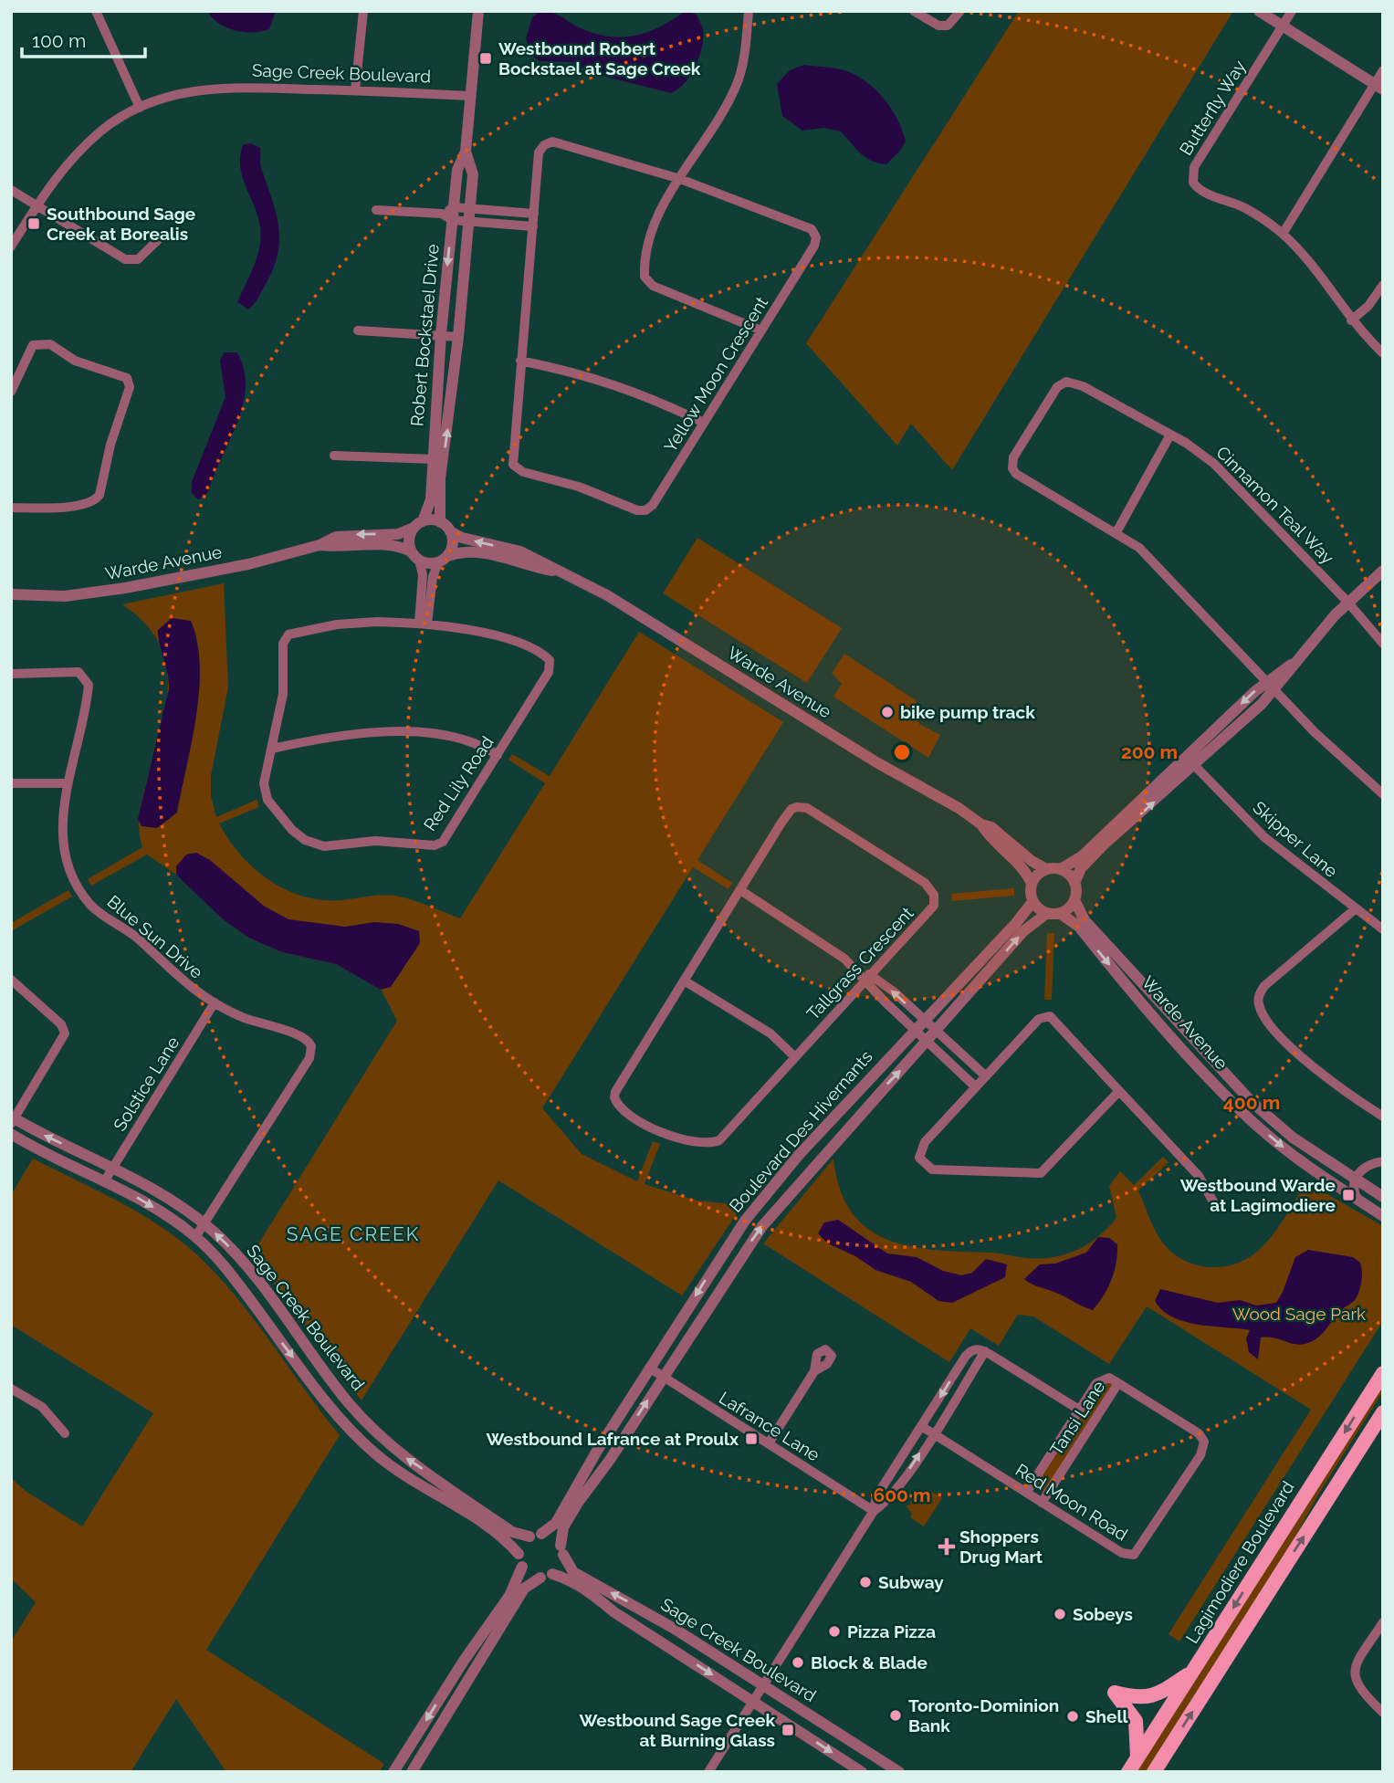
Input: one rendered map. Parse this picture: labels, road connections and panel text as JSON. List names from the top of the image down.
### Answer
{
  "streets": {
    "main road": ["Lagimodiere Boulevard"],
    "street": [
      "Sage Creek Boulevard",
      "Butterfly Way",
      "Robert Bockstael Drive",
      "Yellow Moon Crescent",
      "Cinnamon Teal Way",
      "Warde Avenue",
      "Red Lily Road",
      "Skipper Lane",
      "Blue Sun Drive",
      "Tallgrass Crescent",
      "Solstice Lane",
      "Boulevard Des Hivernants",
      "Tansi Lane",
      "Lafrance Lane",
      "Red Moon Road"
    ]
  },
  "crossings": [
    ["Sage Creek Boulevard", "Robert Bockstael Drive"],
    ["Sage Creek Boulevard", "Blue Sun Drive"],
    ["Sage Creek Boulevard", "Solstice Lane"],
    ["Sage Creek Boulevard", "Boulevard Des Hivernants"],
    ["Robert Bockstael Drive", "Warde Avenue"],
    ["Warde Avenue", "Boulevard Des Hivernants"],
    ["Blue Sun Drive", "Solstice Lane"],
    ["Boulevard Des Hivernants", "Lafrance Lane"],
    ["Tansi Lane", "Red Moon Road"]
  ],
  "districts": ["SAGE CREEK"],
  "parks": ["Wood Sage Park"],
  "places": {
    "transit": [
      "Westbound Robert Bockstael at Sage Creek",
      "Southbound Sage Creek at Borealis",
      "Westbound Warde at Lagimodiere",
      "Westbound Lafrance at Proulx",
      "Westbound Sage Creek at Burning Glass"
    ],
    "other": [
      "bike pump track",
      "Subway",
      "Sobeys",
      "Pizza Pizza",
      "Block & Blade",
      "Toronto-Dominion Bank",
      "Shell"
    ],
    "health": ["Shoppers Drug Mart"]
  },
  "scale_bar": "100 m",
  "rings": ["200 m", "400 m", "600 m"]
}
